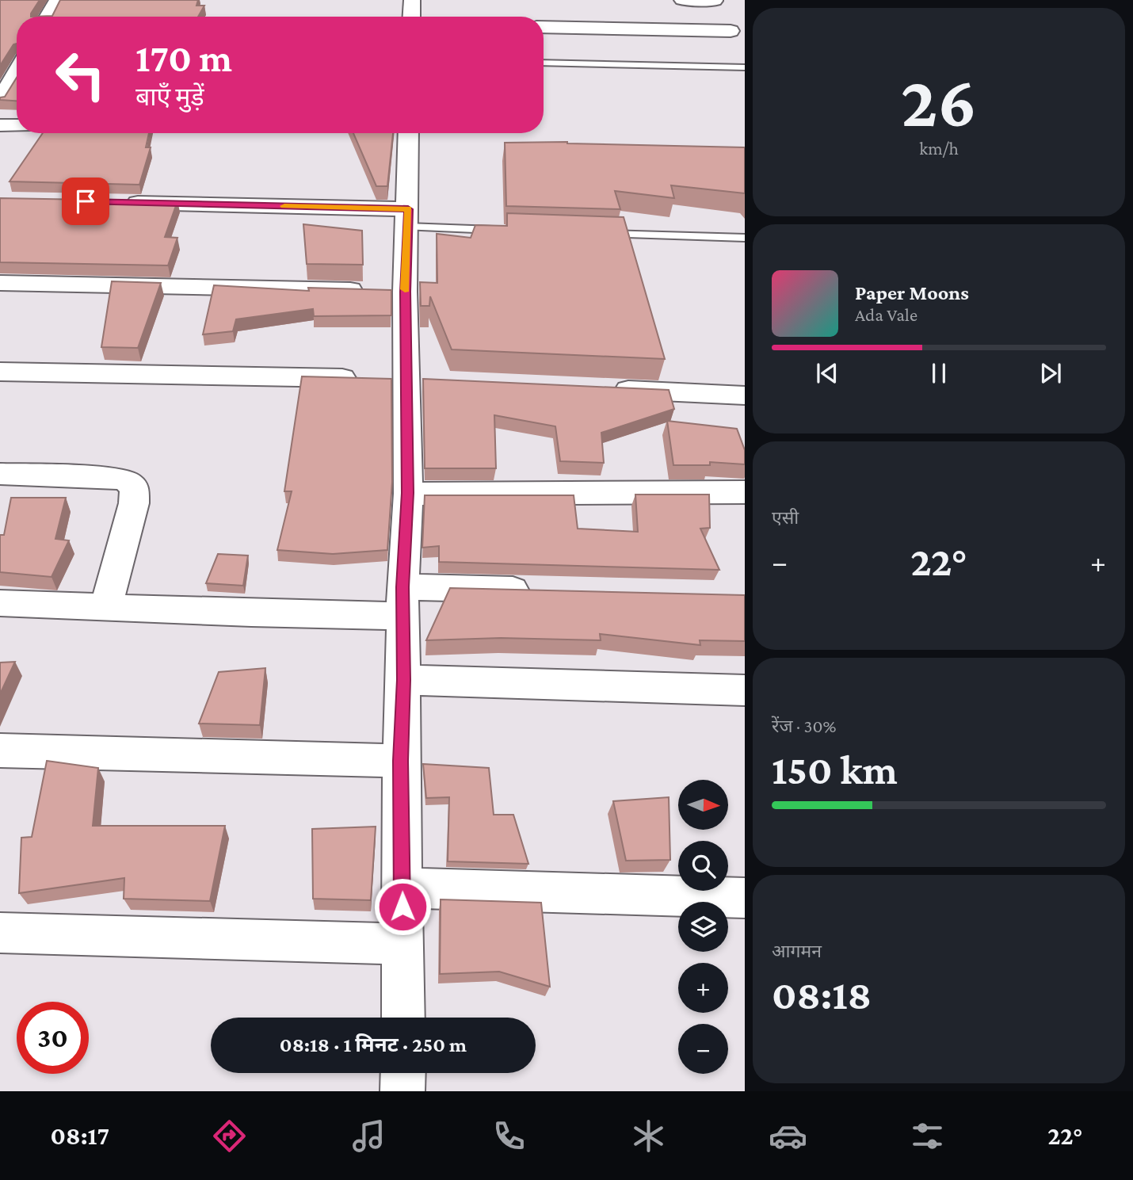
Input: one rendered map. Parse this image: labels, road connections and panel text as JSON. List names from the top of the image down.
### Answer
{
  "north": "right",
  "page": {
    "tile": [
      ["26", "km/h"],
      "एसी",
      ["रेंज · 30%", "150 km"],
      ["आगमन", "08:18"]
    ],
    "turn": ["170 m", "बाएँ मुड़ें"],
    "song": ["Paper Moons", "Ada Vale"],
    "heat": ["−", "22°", "+"],
    "map_buttons": ["+", "−"],
    "limit": "30",
    "trip": "08:18 · 1 मिनट · 250 m",
    "tabs": ["08:17", "22°"]
  }
}
